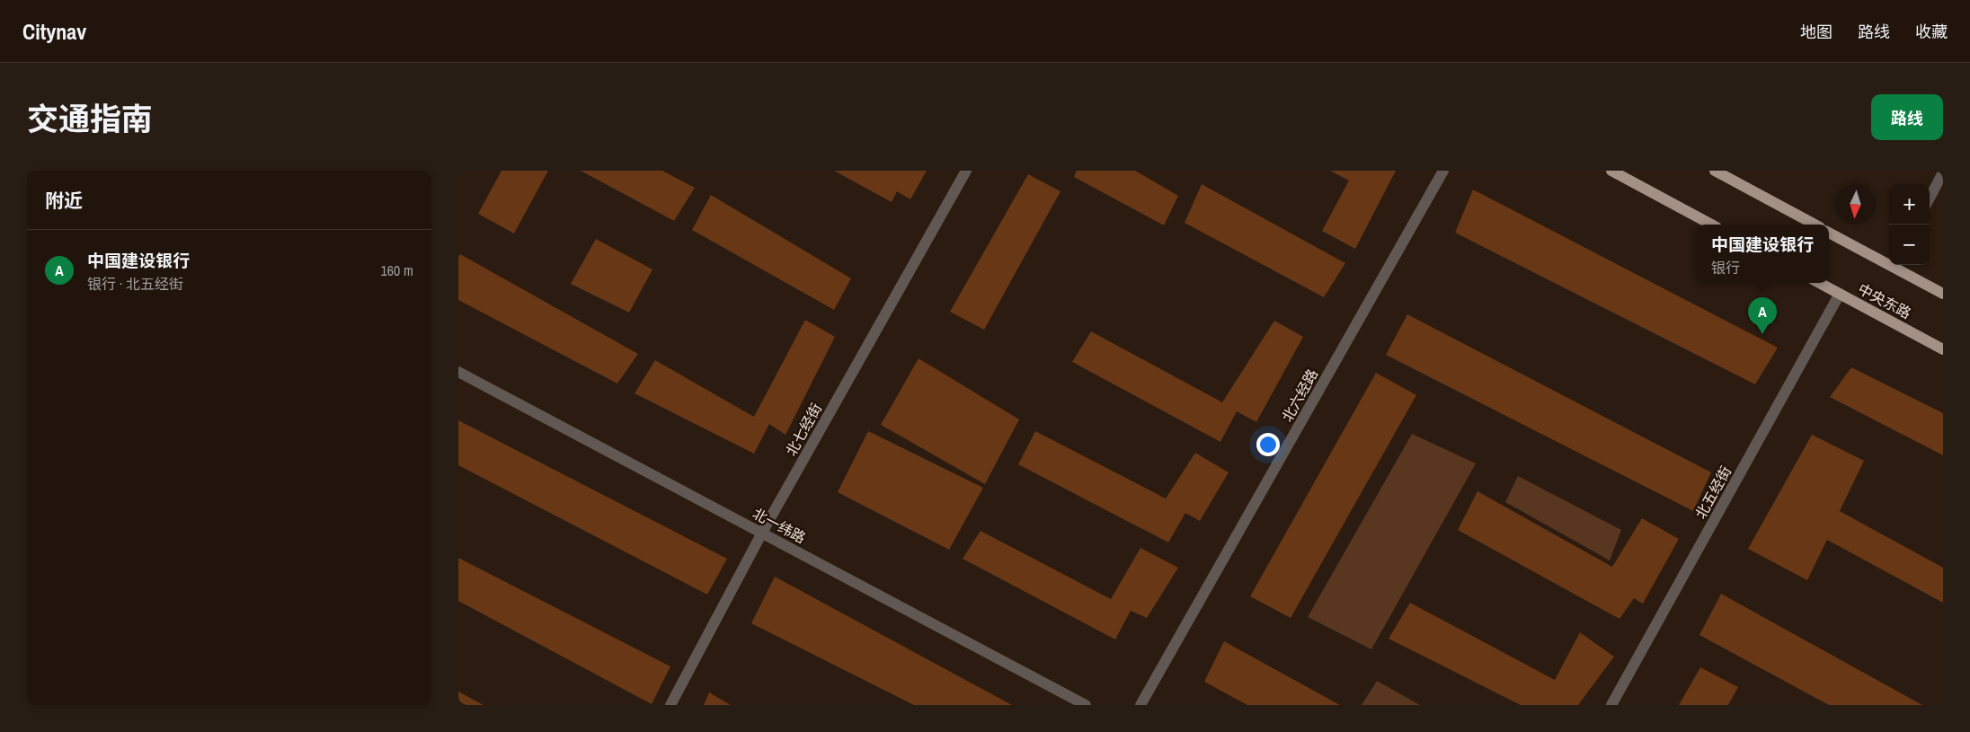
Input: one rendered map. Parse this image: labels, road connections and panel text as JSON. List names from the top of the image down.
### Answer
{
  "streets": {
    "main road": ["中央东路"],
    "street": [
      "北六经路",
      "北七经街",
      "北五经街",
      "北一纬路"
    ]
  },
  "crossings": [
    ["中央东路", "北五经街"],
    ["北七经街", "北一纬路"]
  ],
  "north": "bottom",
  "page": {
    "header": "Citynav",
    "nav": ["地图", "路线", "收藏"],
    "title": "交通指南",
    "buttons": "路线",
    "heading": "附近",
    "map_buttons": ["+", "−"],
    "popup": ["中国建设银行", "银行"],
    "list": [
      {
        "mark": "A",
        "name": "中国建设银行",
        "note": "银行 · 北五经街",
        "value": "160 m"
      }
    ],
    "pins": "A"
  }
}
